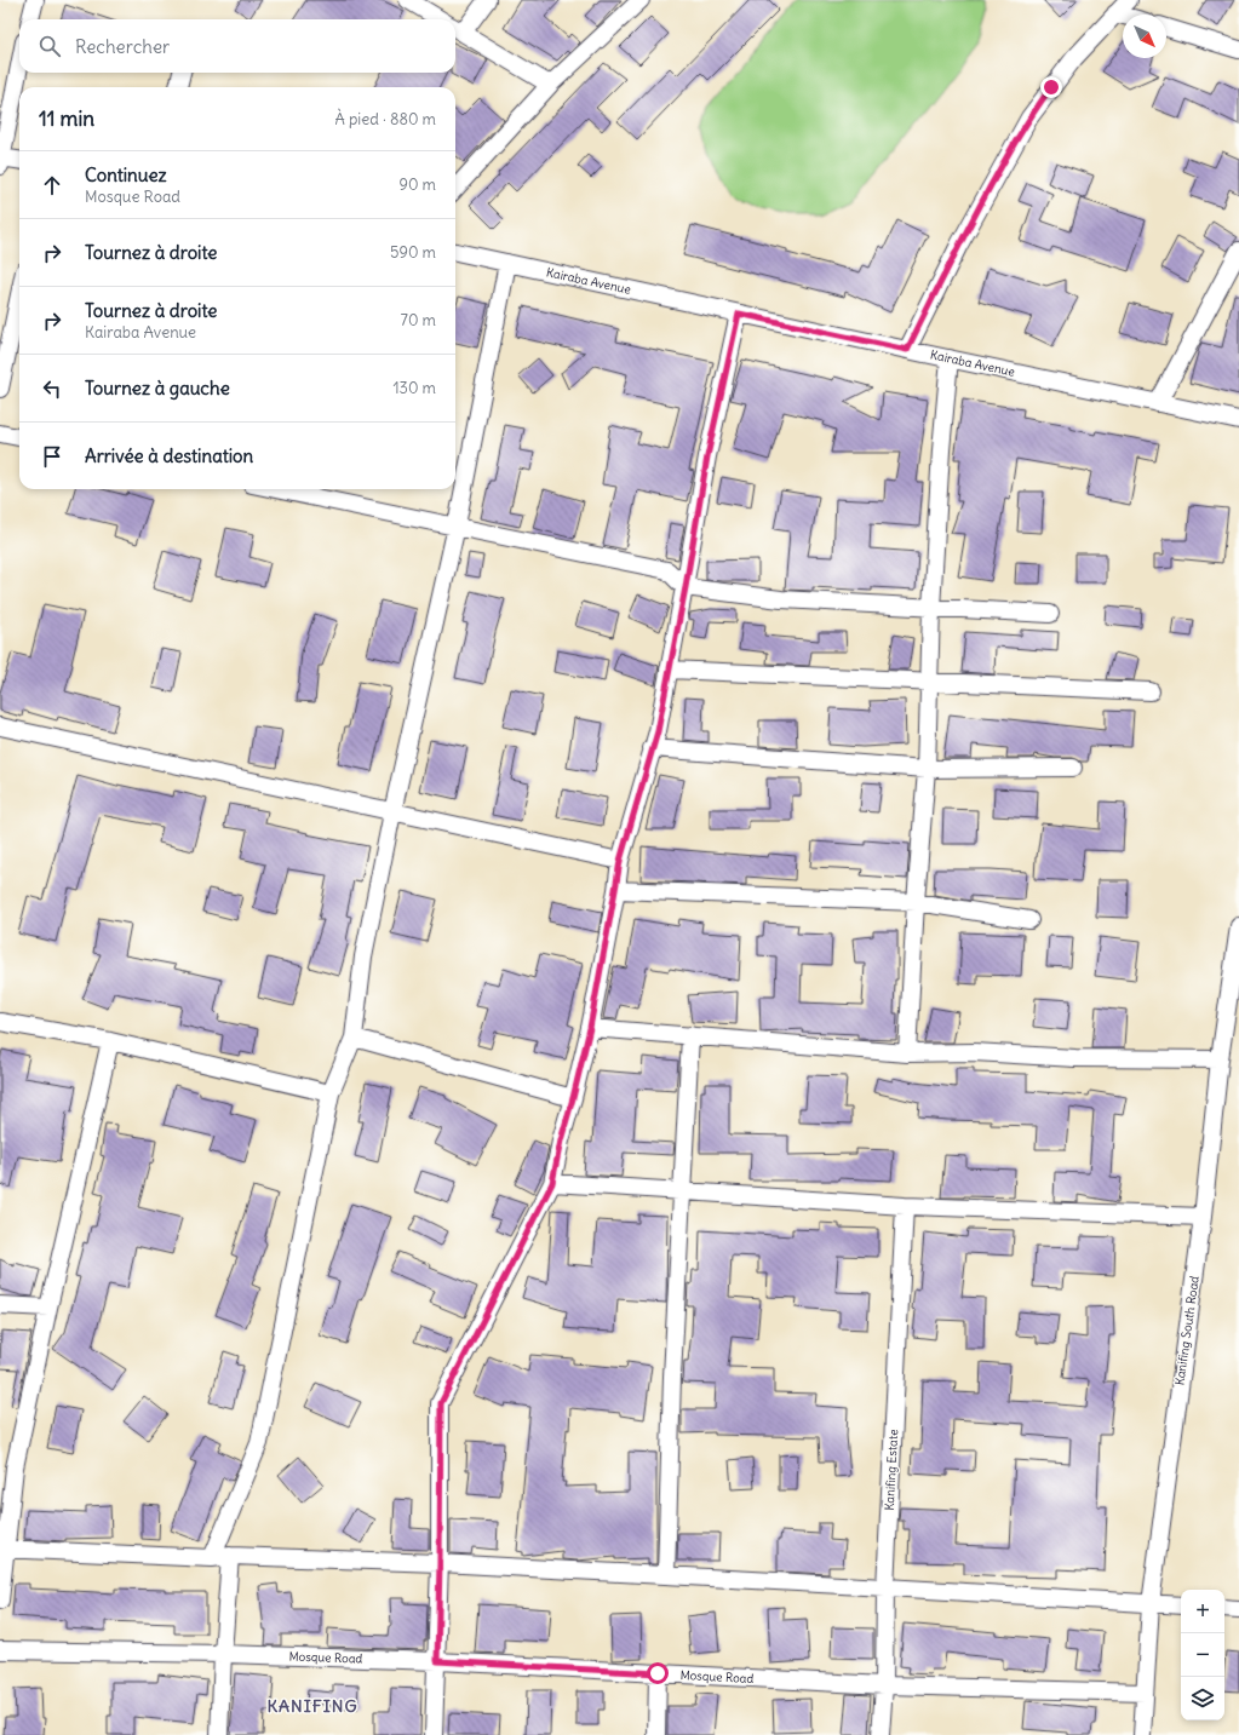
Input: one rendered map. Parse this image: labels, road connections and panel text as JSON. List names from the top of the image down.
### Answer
{
  "streets": {
    "street": [
      "Kairaba Avenue",
      "Kanifing South Road",
      "Kanifing Estate",
      "Mosque Road"
    ]
  },
  "crossings": [
    ["Kanifing South Road", "Mosque Road"],
    ["Kanifing Estate", "Mosque Road"]
  ],
  "districts": ["KANIFING"],
  "north": "bottom right",
  "page": {
    "search": "Rechercher",
    "heading": ["11 min", "À pied · 880 m"],
    "list": [
      ["Continuez", "Mosque Road", "90 m"],
      ["Tournez à droite", "590 m"],
      ["Tournez à droite", "Kairaba Avenue", "70 m"],
      ["Tournez à gauche", "130 m"],
      "Arrivée à destination"
    ],
    "map_buttons": ["+", "−"]
  }
}
